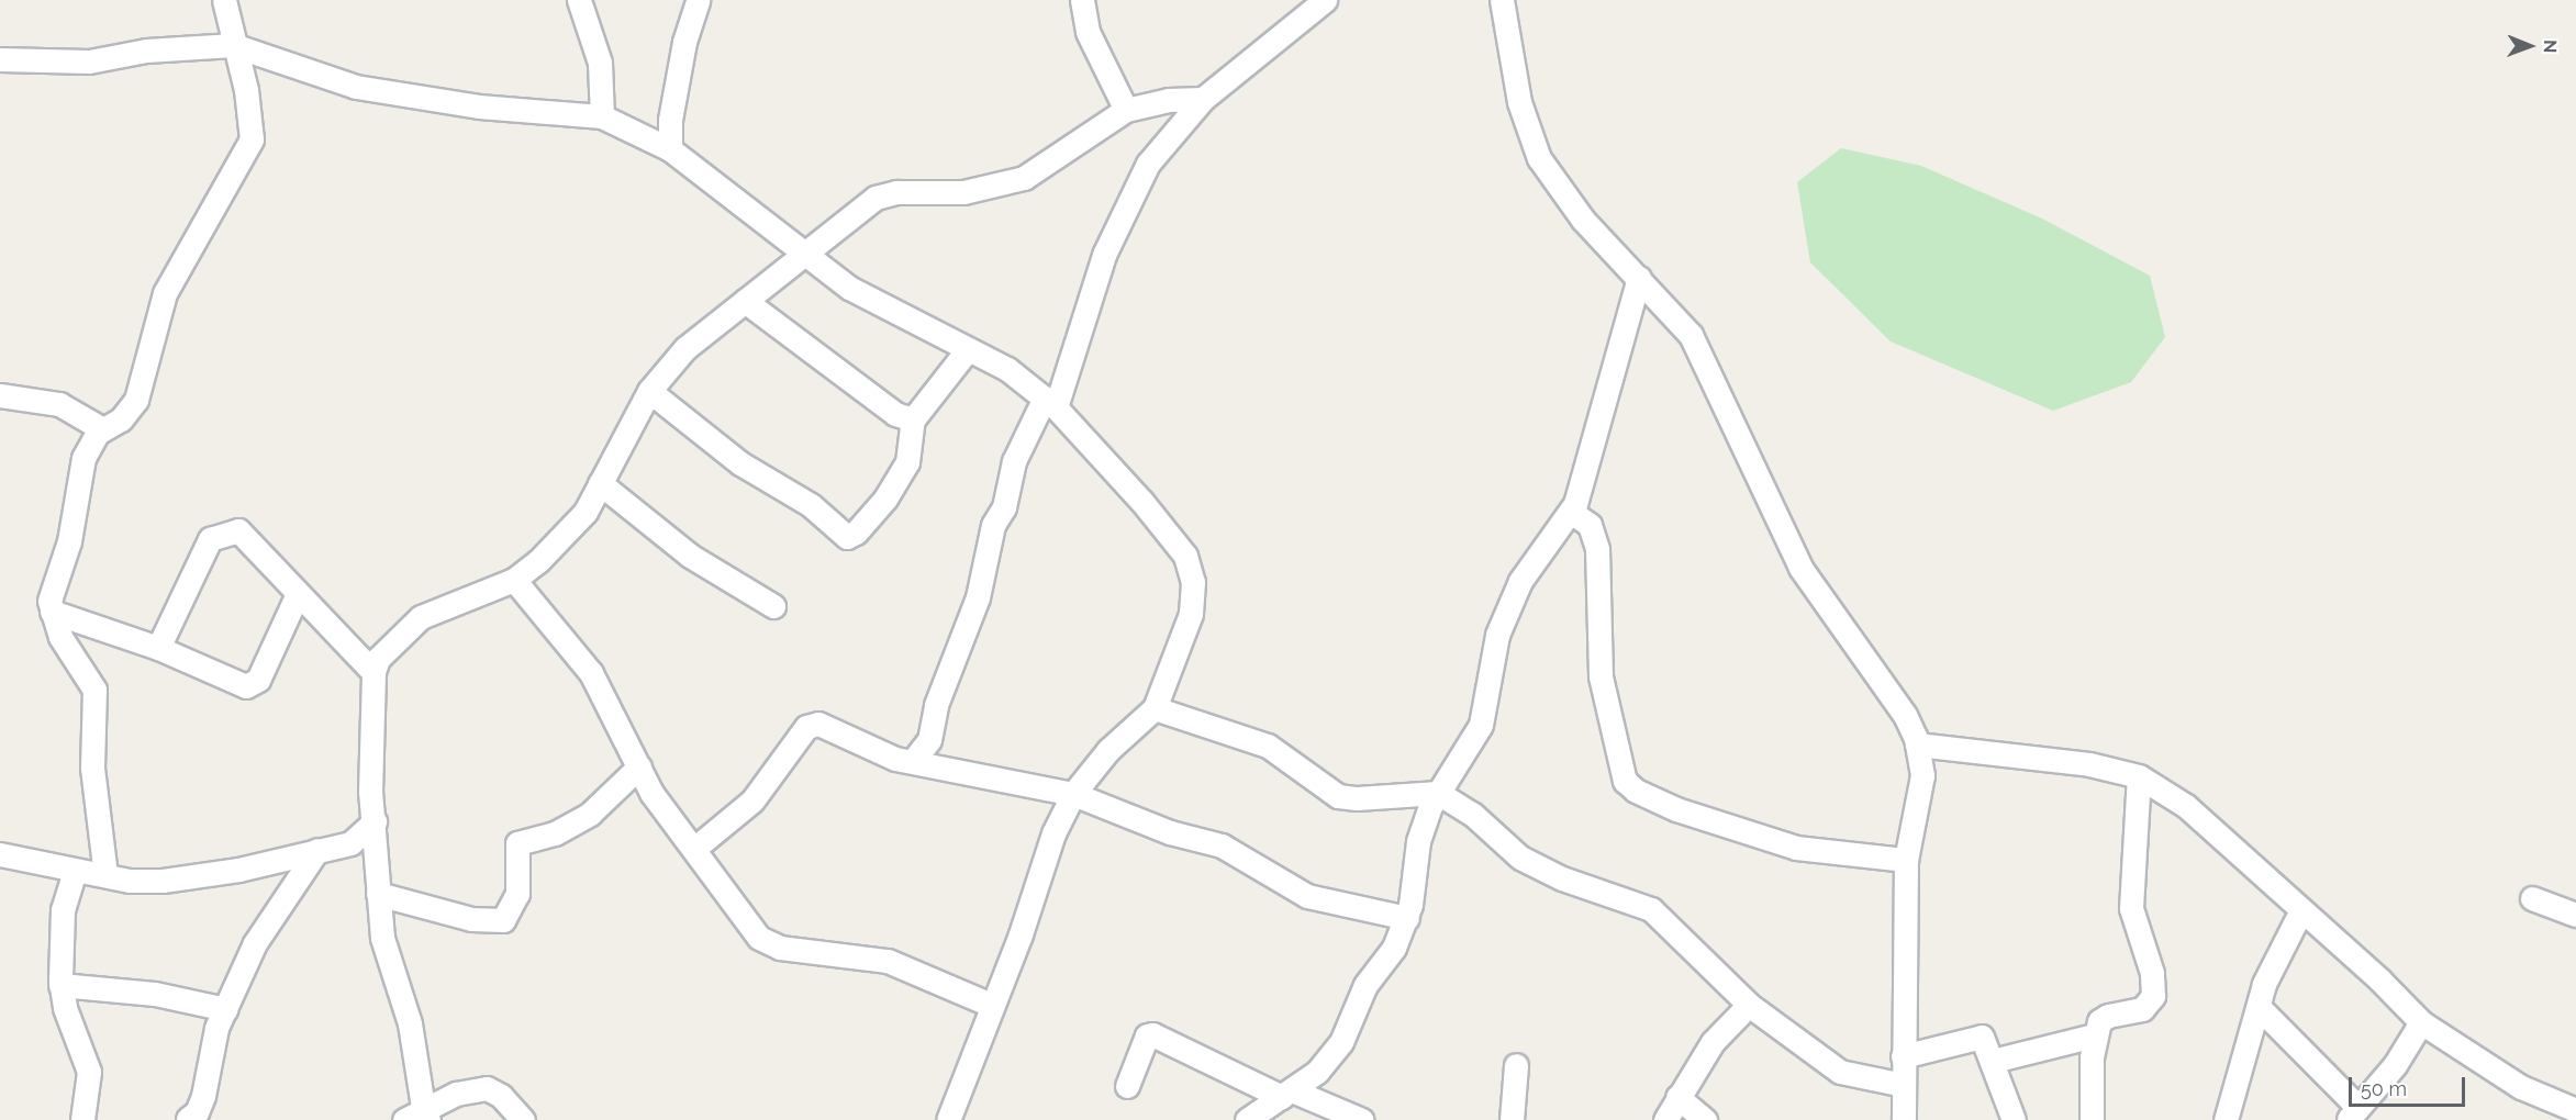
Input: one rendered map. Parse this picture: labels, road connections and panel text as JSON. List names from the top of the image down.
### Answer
{
  "scale_bar": "50 m",
  "north": "right"
}
